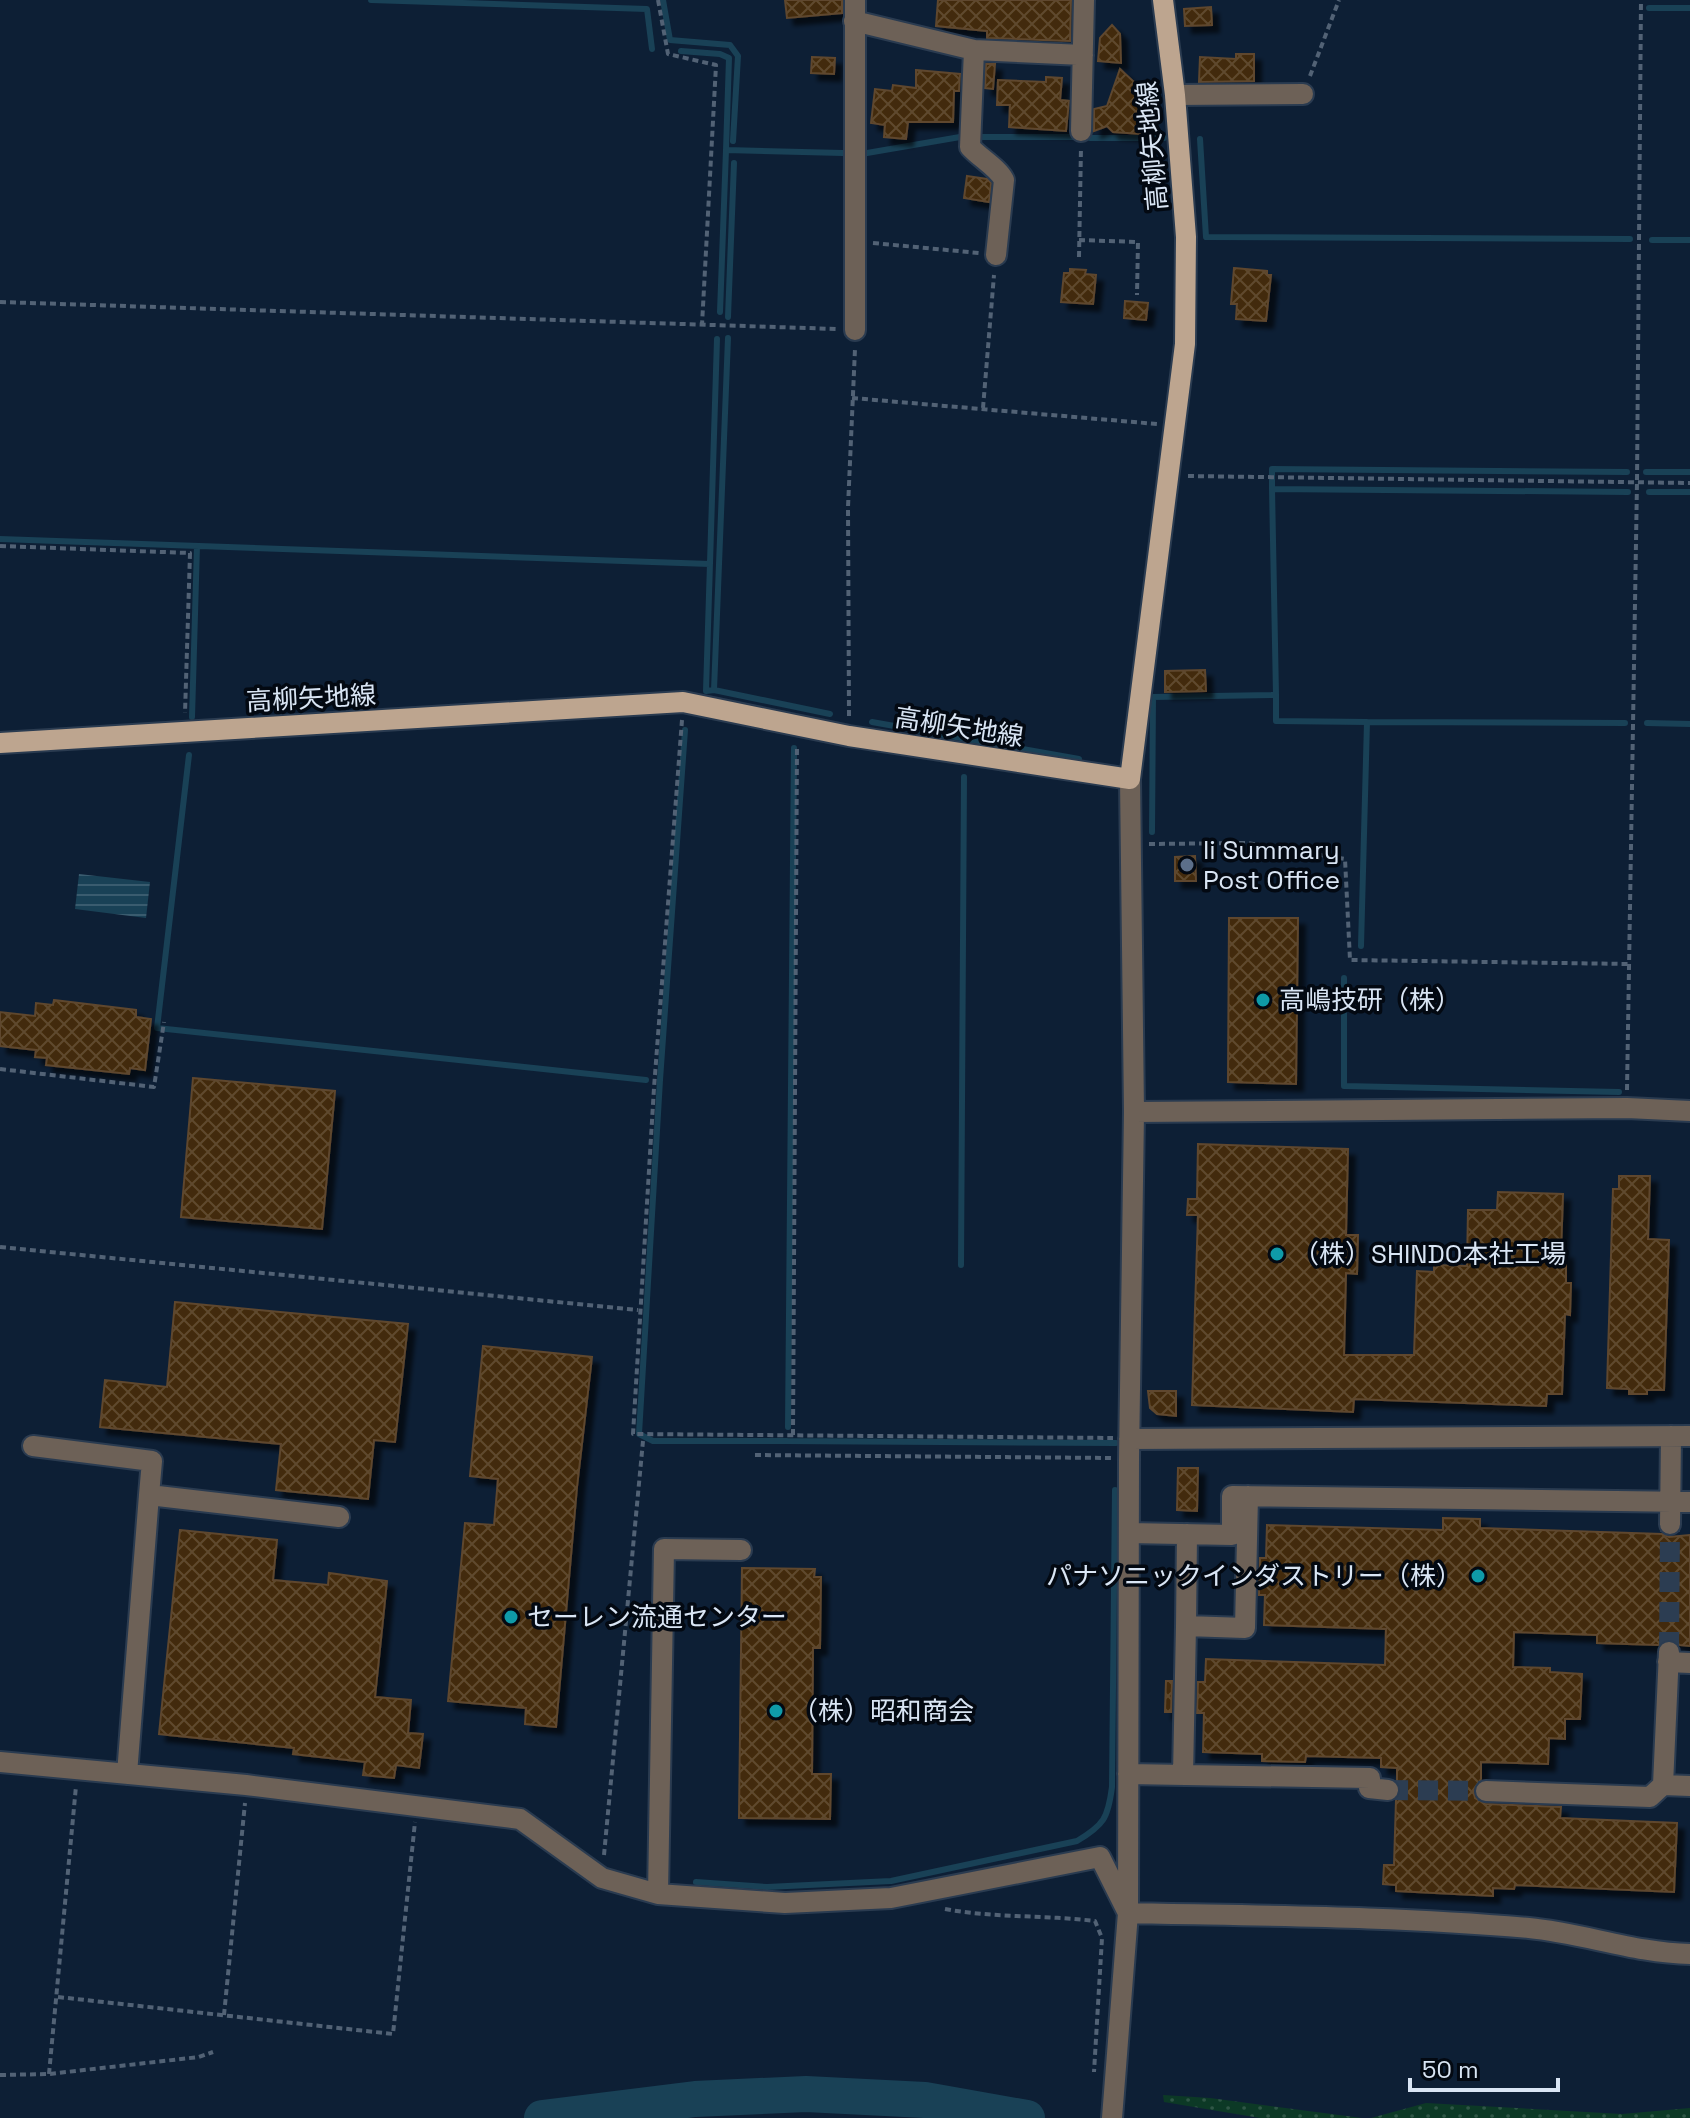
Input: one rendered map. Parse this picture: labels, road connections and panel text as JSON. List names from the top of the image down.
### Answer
{
  "streets": {
    "main road": ["高柳矢地線"]
  },
  "places": [
    "Ii Summary Post Office",
    "高嶋技研（株）",
    "（株）SHINDO本社工場",
    "パナソニックインダストリー（株）",
    "セーレン流通センター",
    "（株）昭和商会"
  ],
  "scale_bar": "50 m"
}
